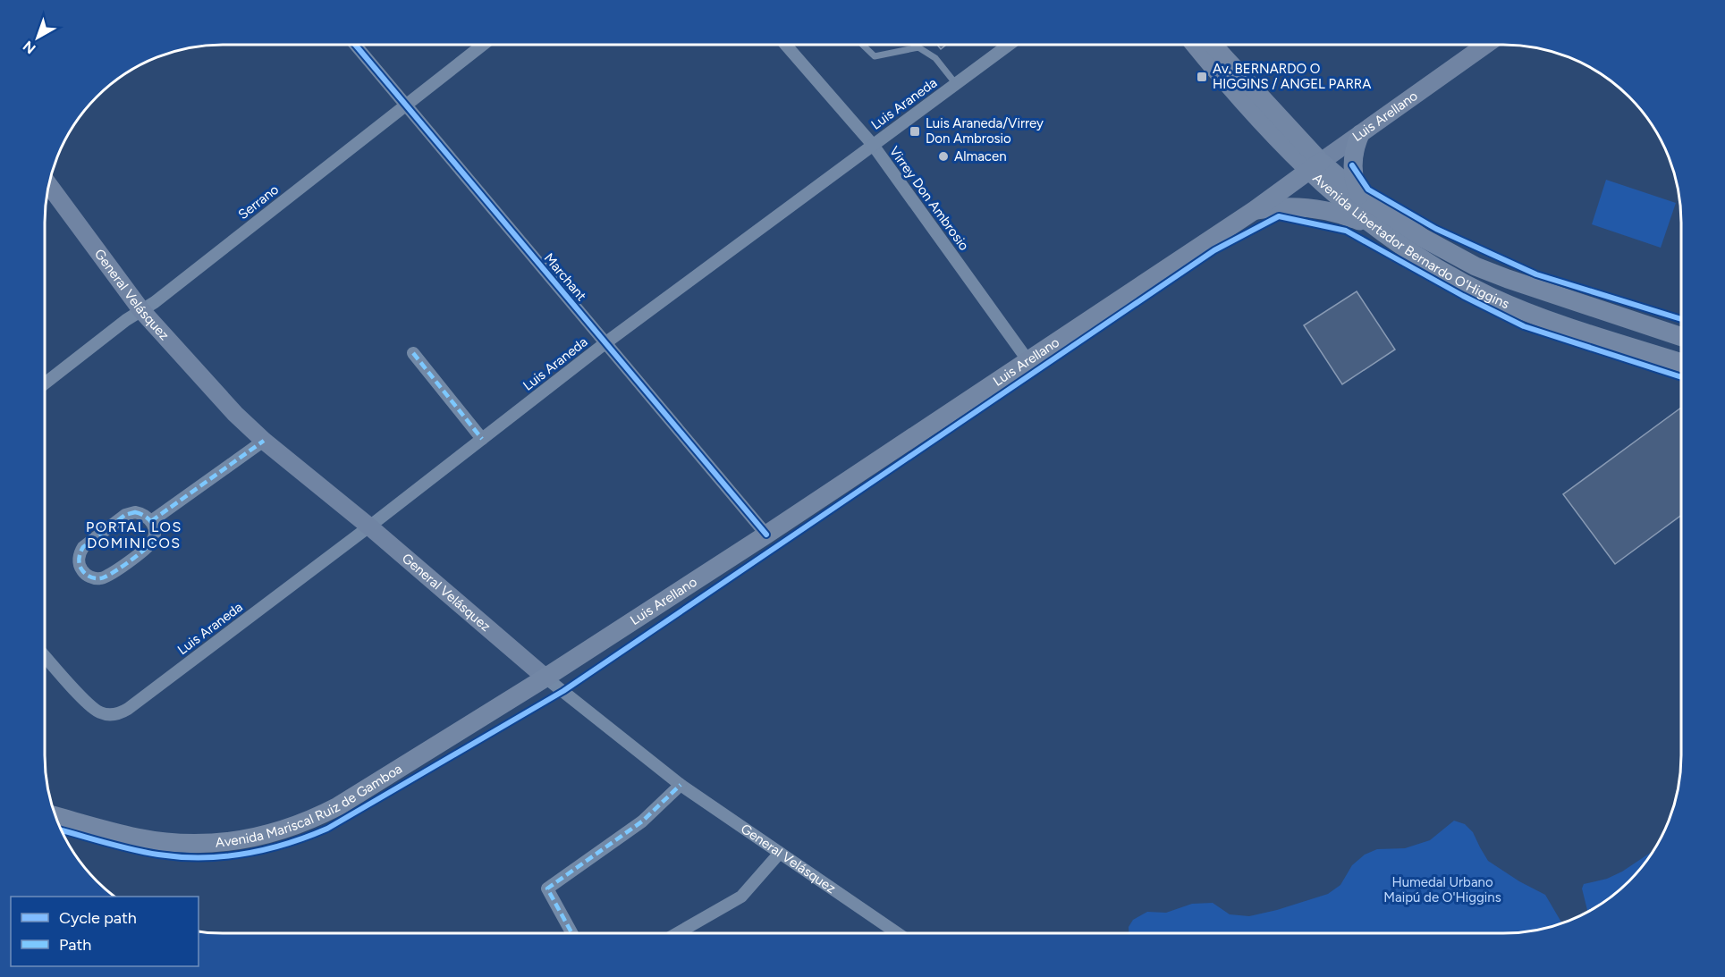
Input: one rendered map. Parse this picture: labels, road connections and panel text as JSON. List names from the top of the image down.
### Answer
{
  "streets": {
    "main road": ["Luis Arellano", "Avenida Libertador Bernardo O'Higgins", "Avenida Mariscal Ruiz de Gamboa"],
    "street": [
      "Luis Araneda",
      "Virrey Don Ambrosio",
      "Serrano",
      "Marchant",
      "General Velásquez"
    ]
  },
  "crossings": [
    ["Luis Araneda", "Virrey Don Ambrosio"],
    ["Luis Araneda", "Marchant"],
    ["Luis Araneda", "General Velásquez"],
    ["Luis Arellano", "Virrey Don Ambrosio"],
    ["Luis Arellano", "Avenida Libertador Bernardo O'Higgins"],
    ["Luis Arellano", "Marchant"],
    ["Luis Arellano", "General Velásquez"],
    ["Luis Arellano", "Avenida Mariscal Ruiz de Gamboa"],
    ["Serrano", "Marchant"],
    ["Serrano", "General Velásquez"],
    ["General Velásquez", "Avenida Mariscal Ruiz de Gamboa"]
  ],
  "districts": ["PORTAL LOS DOMINICOS"],
  "parks": ["Humedal Urbano Maipú de O'Higgins"],
  "places": {
    "transit": ["Av. BERNARDO O HIGGINS / ANGEL PARRA", "Luis Araneda/Virrey Don Ambrosio"],
    "other": ["Almacen"]
  },
  "legend": ["Cycle path", "Path"],
  "north": "bottom left"
}
